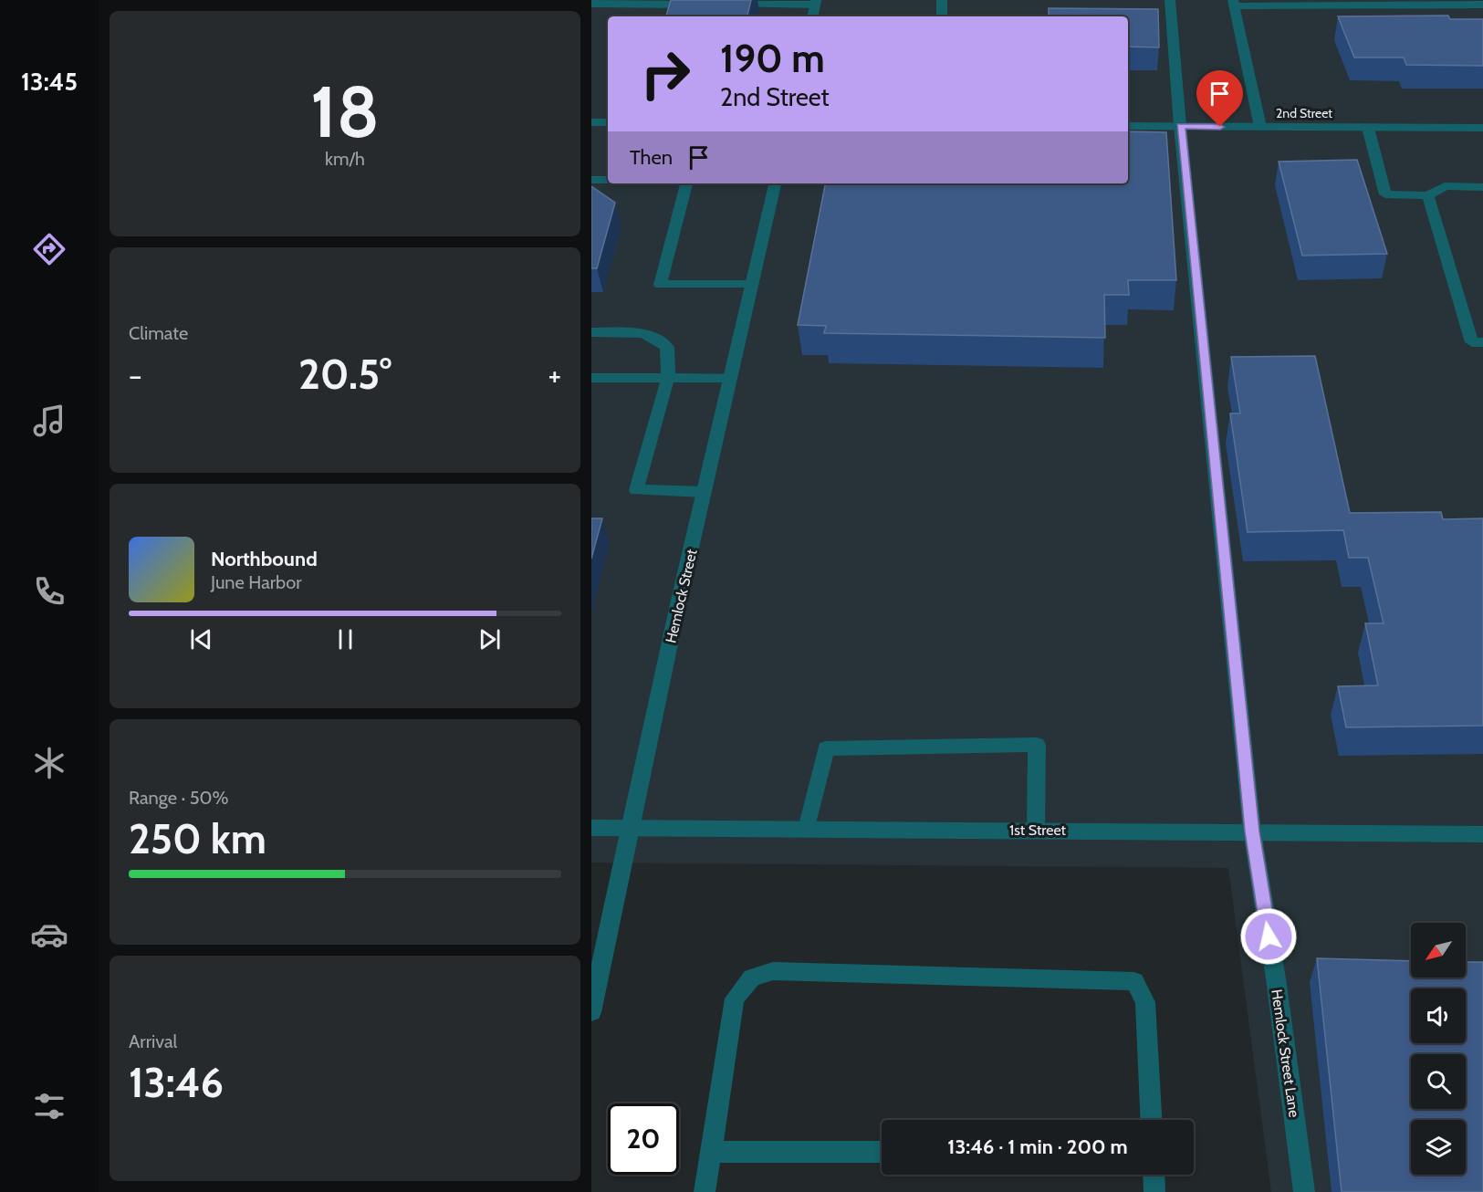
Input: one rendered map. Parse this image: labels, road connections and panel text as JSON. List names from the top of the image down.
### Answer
{
  "streets": {
    "street": [
      "2nd Street",
      "Hemlock Street",
      "1st Street",
      "Hemlock Street Lane"
    ]
  },
  "crossings": [
    ["2nd Street", "Hemlock Street Lane"],
    ["Hemlock Street", "1st Street"],
    ["1st Street", "Hemlock Street Lane"]
  ],
  "north": "bottom left",
  "page": {
    "tabs": "13:45",
    "tile": [
      ["18", "km/h"],
      "Climate",
      ["Range · 50%", "250 km"],
      ["Arrival", "13:46"]
    ],
    "turn": ["190 m", "2nd Street"],
    "then": "Then",
    "heat": ["−", "20.5°", "+"],
    "song": ["Northbound", "June Harbor"],
    "limit": "20",
    "trip": "13:46 · 1 min · 200 m"
  }
}
